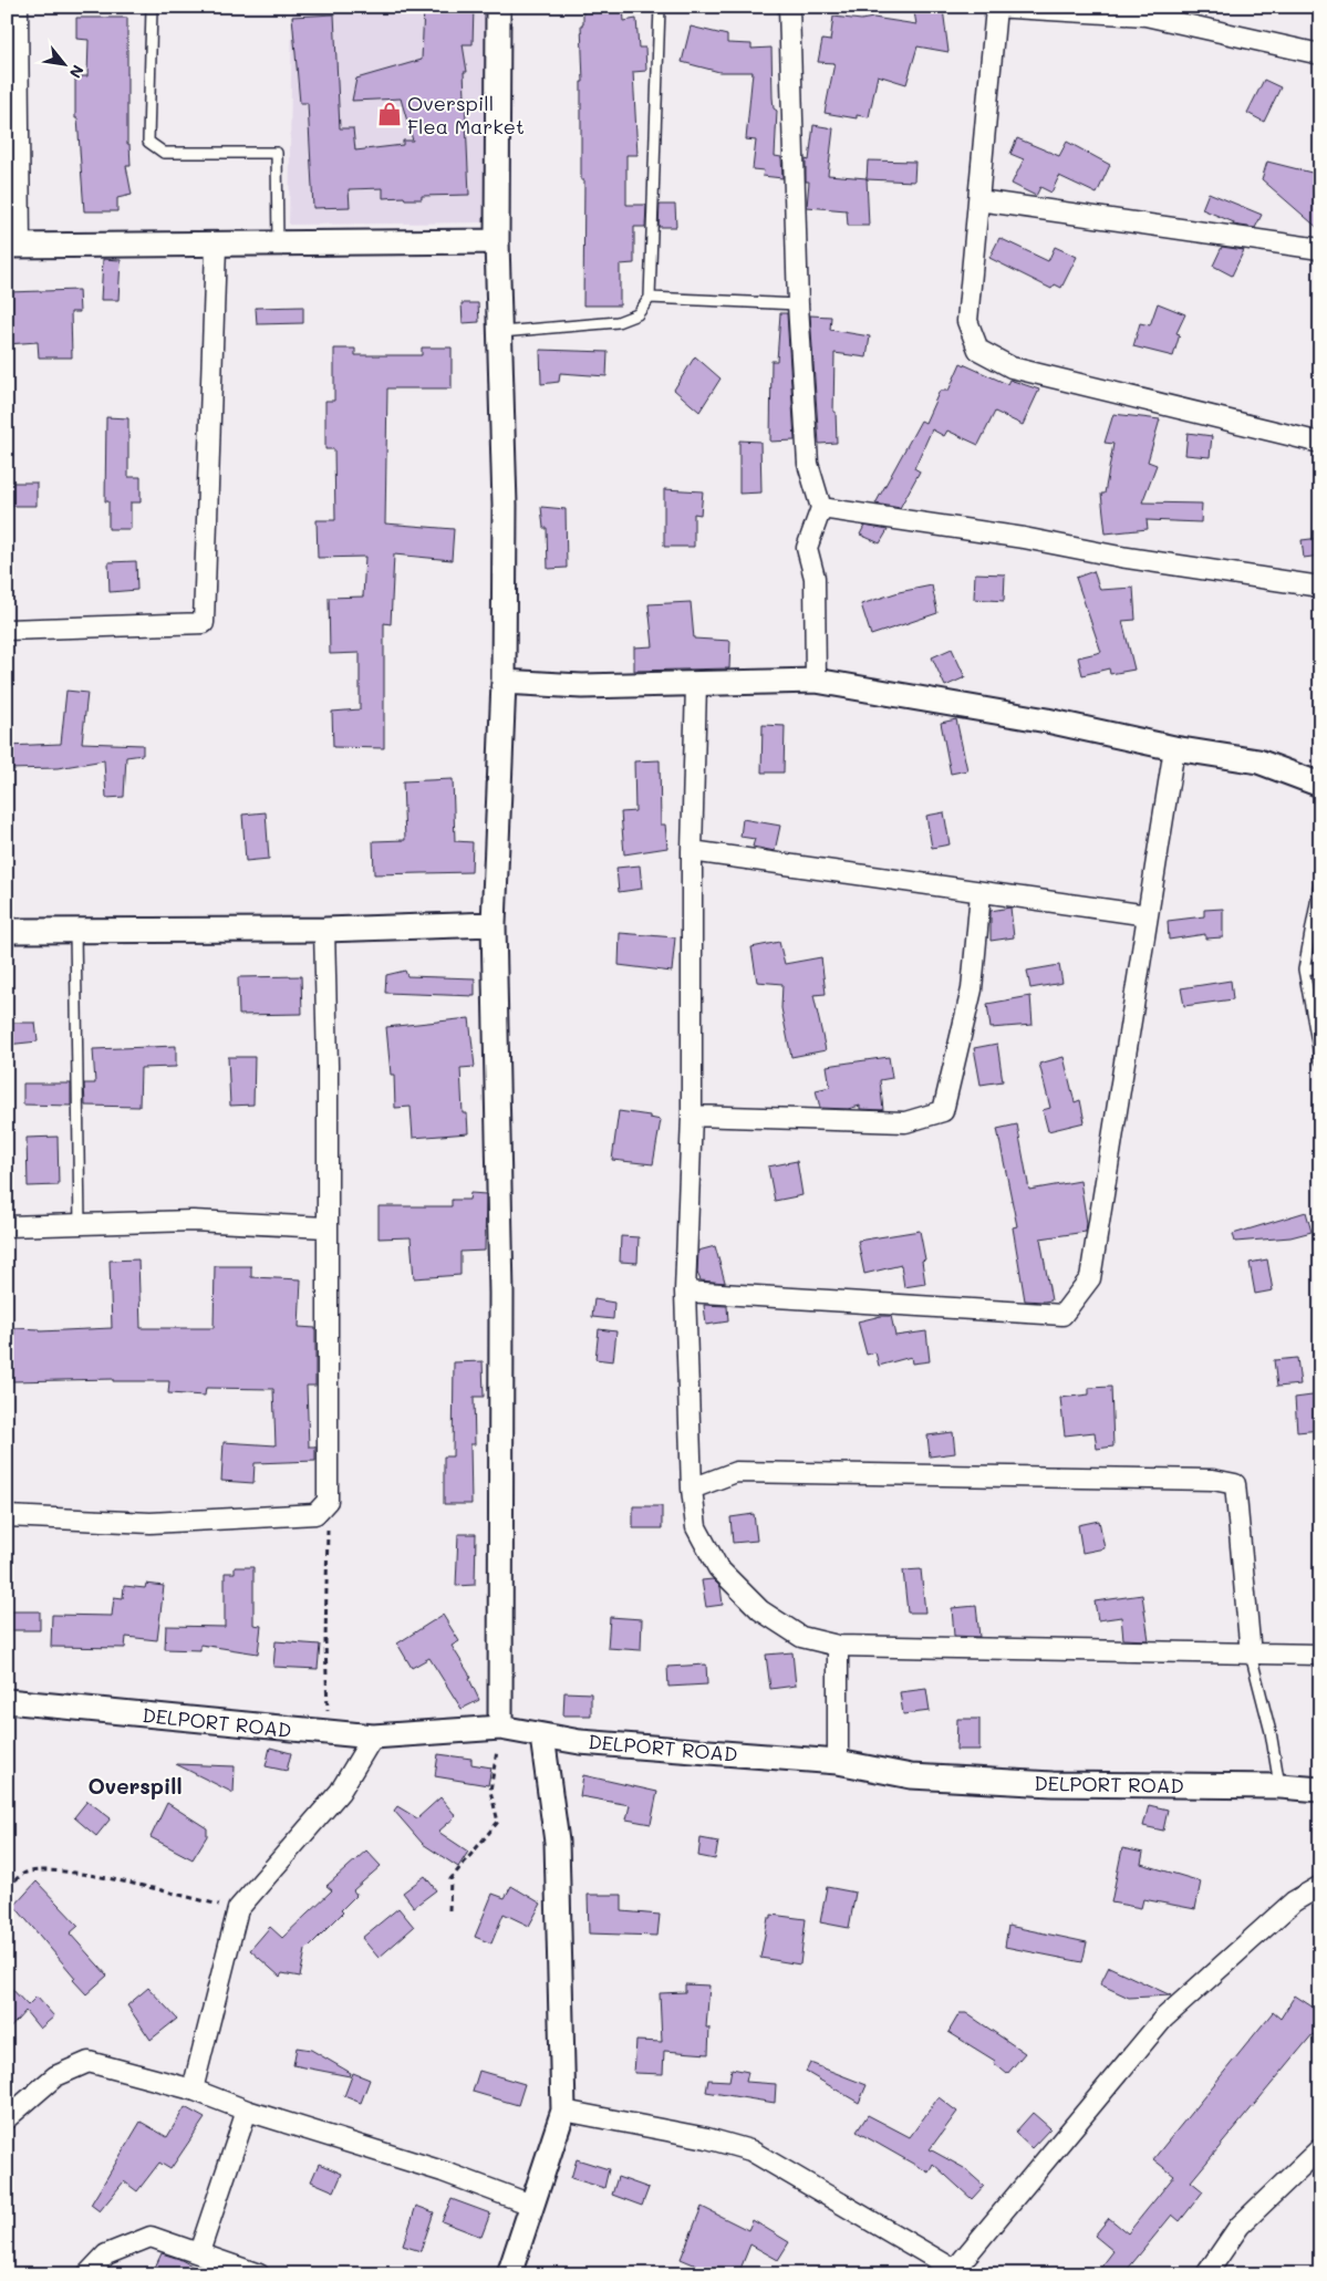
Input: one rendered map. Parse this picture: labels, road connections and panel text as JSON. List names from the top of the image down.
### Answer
{
  "streets": {
    "street": ["DELPORT ROAD"]
  },
  "districts": ["Overspill"],
  "places": {
    "shop": ["Overspill Flea Market"]
  },
  "north": "bottom right"
}
